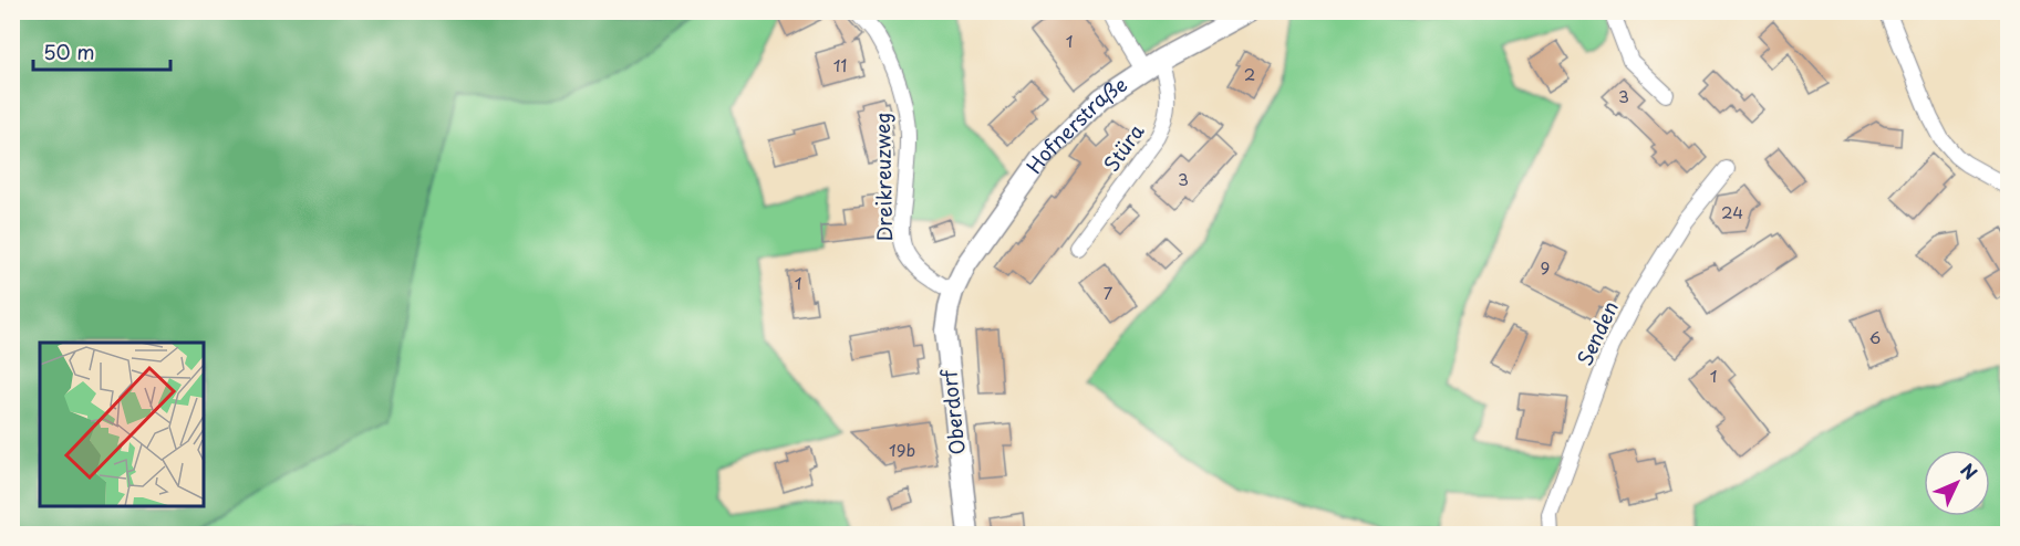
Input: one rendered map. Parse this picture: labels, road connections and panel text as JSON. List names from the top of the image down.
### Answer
{
  "streets": {
    "main road": ["Hofnerstraße", "Oberdorf"],
    "street": ["Stüra", "Dreikreuzweg", "Senden"]
  },
  "crossings": [
    ["Hofnerstraße", "Stüra"],
    ["Hofnerstraße", "Dreikreuzweg"],
    ["Hofnerstraße", "Oberdorf"],
    ["Dreikreuzweg", "Oberdorf"]
  ],
  "house_numbers": [
    "1",
    "11",
    "2",
    "3",
    "3",
    "24",
    "9",
    "1",
    "7",
    "6",
    "1",
    "19b"
  ],
  "scale_bar": "50 m",
  "north": "top right"
}
